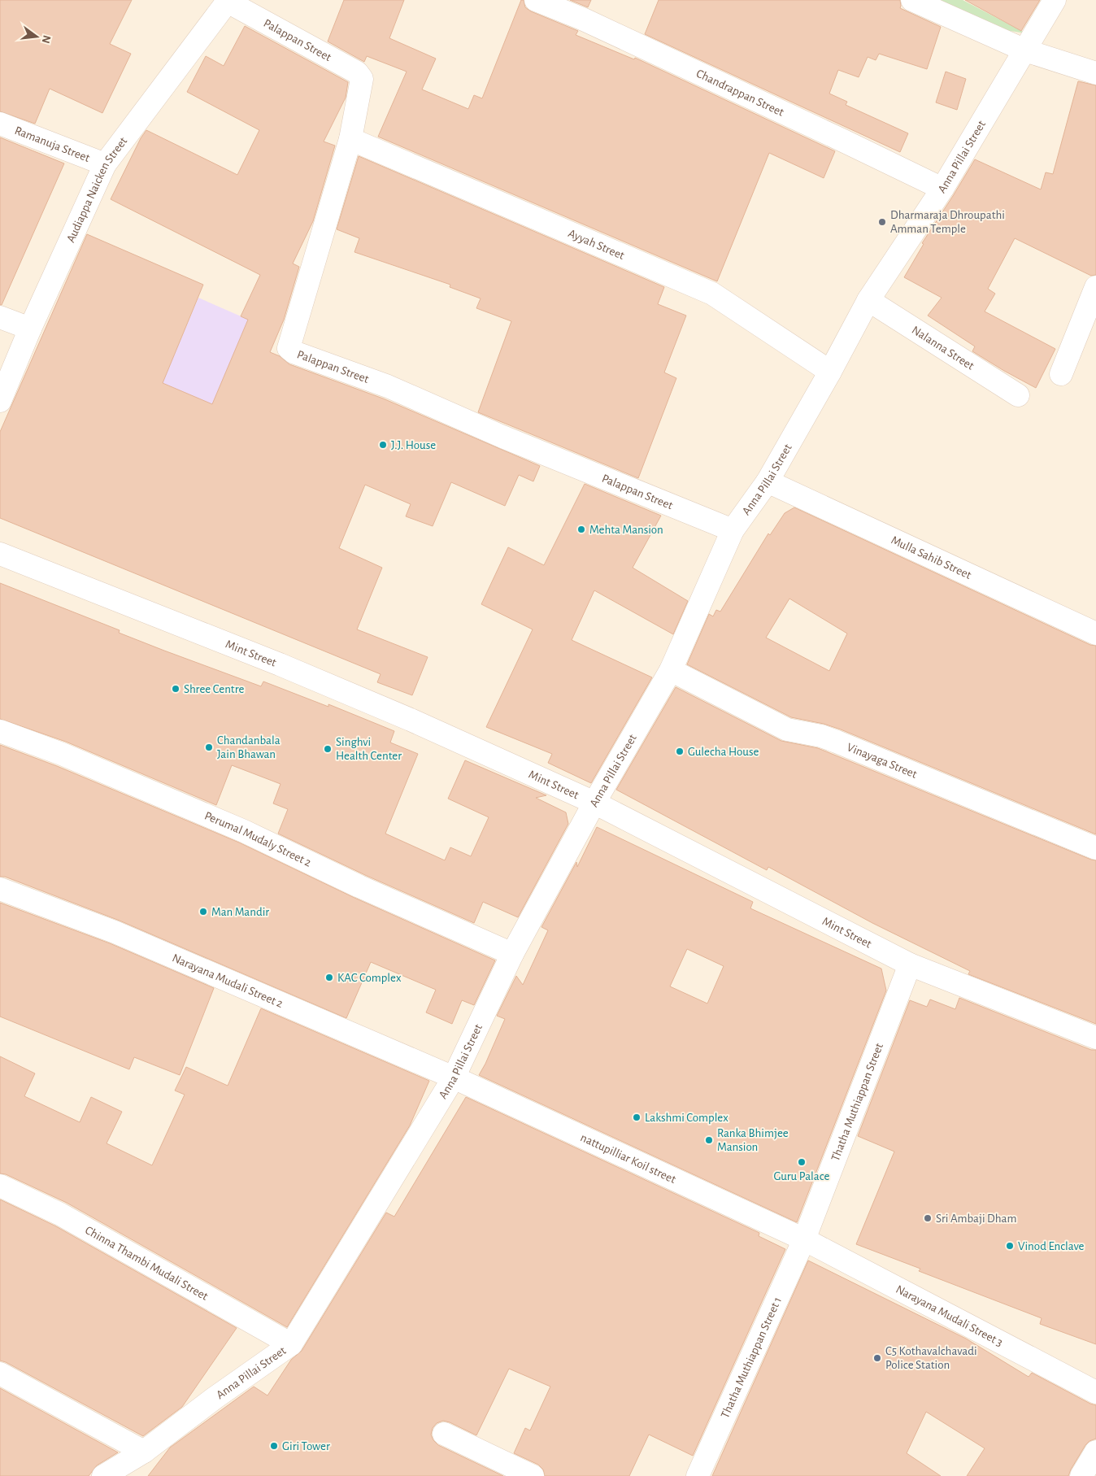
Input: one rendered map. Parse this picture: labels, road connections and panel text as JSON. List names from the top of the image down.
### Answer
{
  "streets": {
    "street": [
      "Palappan Street",
      "Chandrappan Street",
      "Ramanuja Street",
      "Anna Pillai Street",
      "Audiappa Naicken Street",
      "Ayyah Street",
      "Nalanna Street",
      "Mulla Sahib Street",
      "Mint Street",
      "Vinayaga Street",
      "Perumal Mudaly Street 2",
      "Narayana Mudali Street 2",
      "Thatha Muthiappan Street",
      "nattupilliar Koil street",
      "Chinna Thambi Mudali Street",
      "Narayana Mudali Street 3",
      "Thatha Muthiappan Street 1"
    ]
  },
  "crossings": [
    ["Palappan Street", "Anna Pillai Street"],
    ["Palappan Street", "Audiappa Naicken Street"],
    ["Palappan Street", "Ayyah Street"],
    ["Chandrappan Street", "Anna Pillai Street"],
    ["Ramanuja Street", "Audiappa Naicken Street"],
    ["Anna Pillai Street", "Ayyah Street"],
    ["Anna Pillai Street", "Nalanna Street"],
    ["Anna Pillai Street", "Mulla Sahib Street"],
    ["Anna Pillai Street", "Mint Street"],
    ["Anna Pillai Street", "Vinayaga Street"],
    ["Anna Pillai Street", "Perumal Mudaly Street 2"],
    ["Anna Pillai Street", "Narayana Mudali Street 2"],
    ["Anna Pillai Street", "nattupilliar Koil street"],
    ["Anna Pillai Street", "Chinna Thambi Mudali Street"],
    ["Mint Street", "Thatha Muthiappan Street"],
    ["Narayana Mudali Street 2", "nattupilliar Koil street"],
    ["Thatha Muthiappan Street", "nattupilliar Koil street"],
    ["Thatha Muthiappan Street", "Narayana Mudali Street 3"],
    ["Thatha Muthiappan Street", "Thatha Muthiappan Street 1"],
    ["nattupilliar Koil street", "Narayana Mudali Street 3"],
    ["nattupilliar Koil street", "Thatha Muthiappan Street 1"],
    ["Narayana Mudali Street 3", "Thatha Muthiappan Street 1"]
  ],
  "places": [
    "Dharmaraja Dhroupathi Amman Temple",
    "J.J. House",
    "Mehta Mansion",
    "Shree Centre",
    "Chandanbala Jain Bhawan",
    "Singhvi Health Center",
    "Gulecha House",
    "Man Mandir",
    "KAC Complex",
    "Lakshmi Complex",
    "Ranka Bhimjee Mansion",
    "Guru Palace",
    "Sri Ambaji Dham",
    "Vinod Enclave",
    "C5 Kothavalchavadi Police Station",
    "Giri Tower"
  ],
  "north": "right"
}
